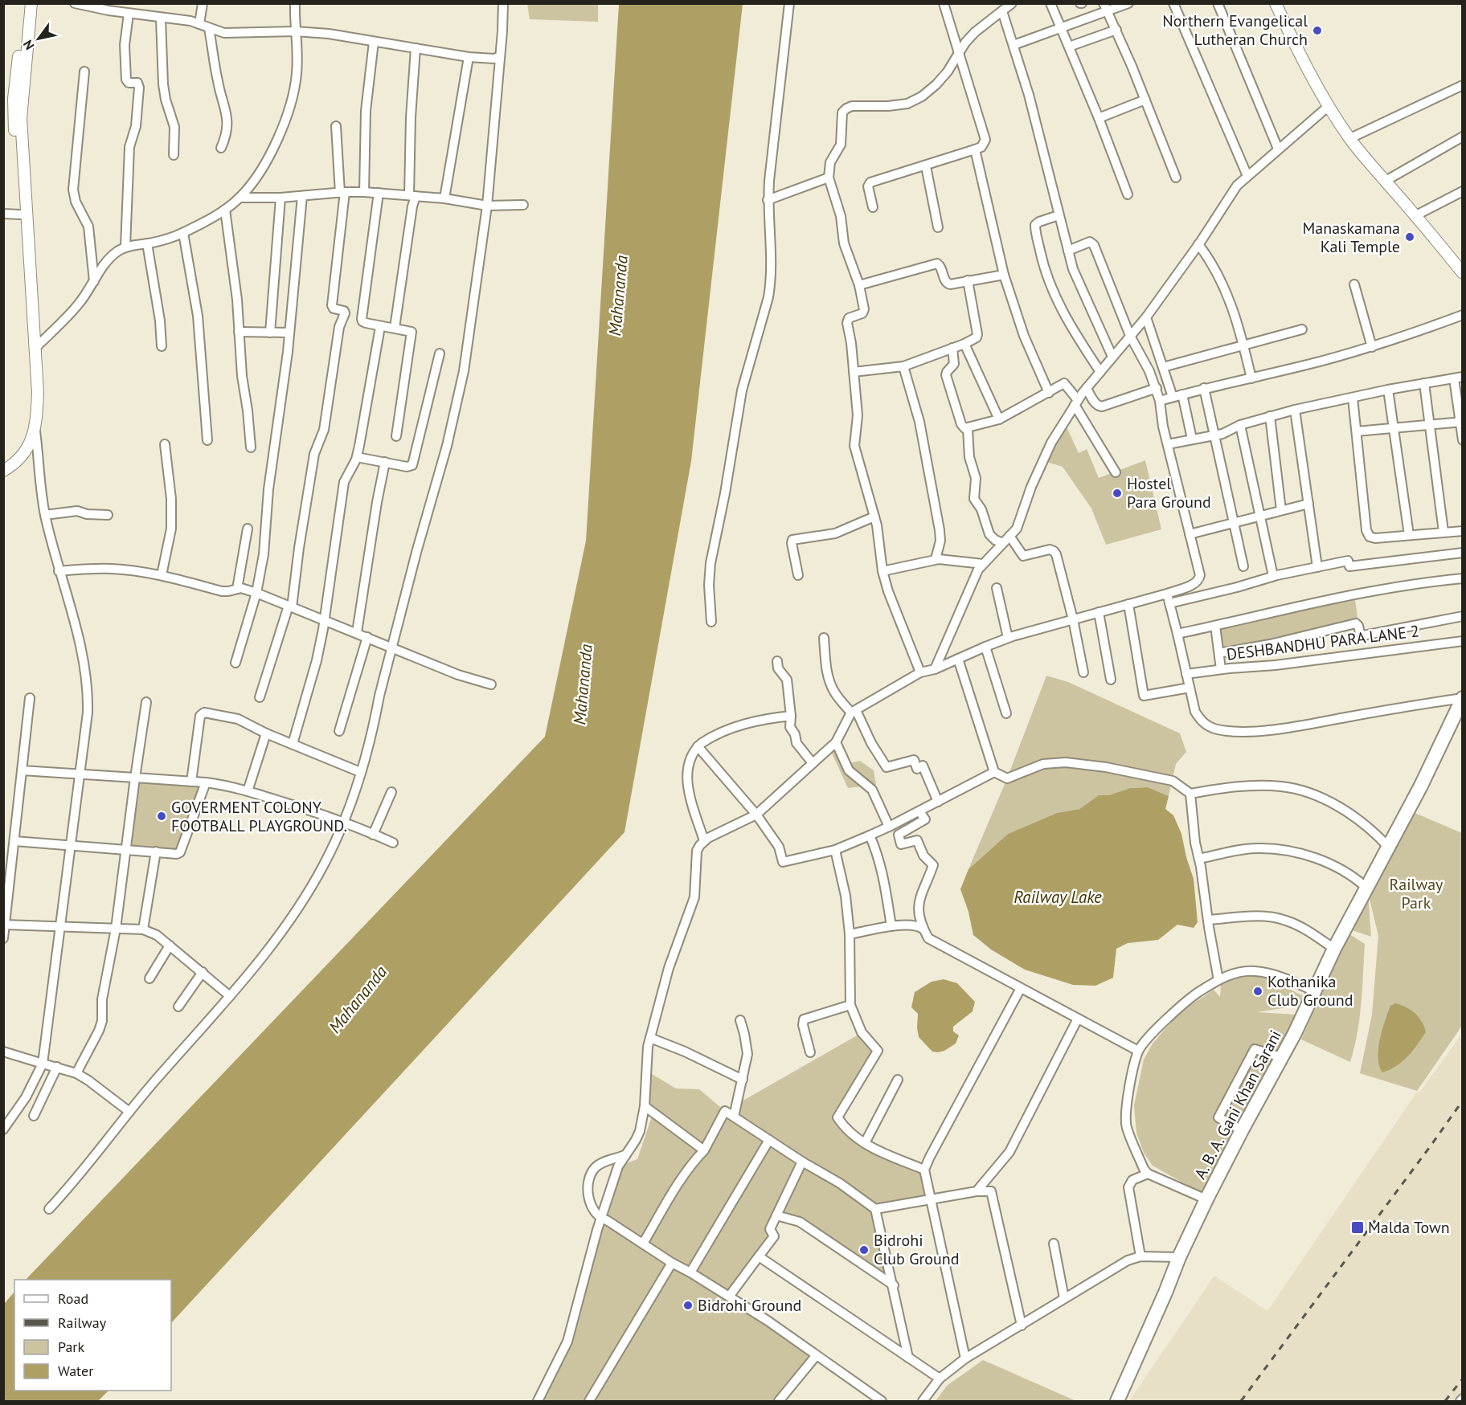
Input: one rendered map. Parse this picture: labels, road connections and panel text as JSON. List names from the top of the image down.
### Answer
{
  "streets": {
    "main road": ["A. B. A. Gani Khan Sarani"],
    "street": ["DESHBANDHU PARA LANE 2"]
  },
  "water": ["Mahananda", "Railway Lake"],
  "parks": ["Railway Park"],
  "places": {
    "other": [
      "Northern Evangelical Lutheran Church",
      "Manaskamana Kali Temple",
      "Hostel Para Ground",
      "GOVERMENT COLONY FOOTBALL PLAYGROUND.",
      "Kothanika Club Ground",
      "Bidrohi Club Ground",
      "Bidrohi Ground"
    ],
    "transit": ["Malda Town"]
  },
  "legend": [
    "Road",
    "Railway",
    "Park",
    "Water"
  ],
  "north": "bottom left"
}
